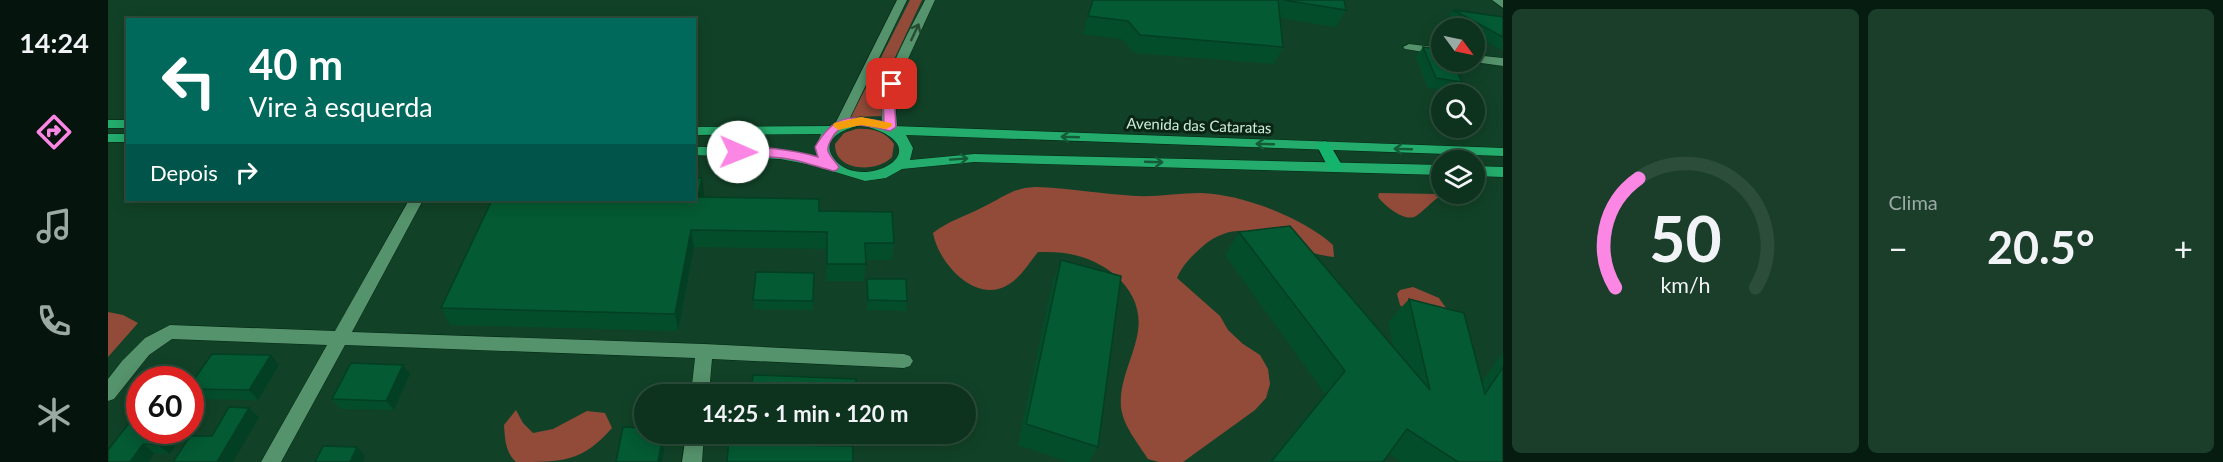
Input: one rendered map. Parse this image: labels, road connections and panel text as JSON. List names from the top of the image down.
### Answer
{
  "streets": {
    "main road": ["Avenida das Cataratas"]
  },
  "north": "bottom right",
  "page": {
    "tabs": "14:24",
    "tile": "Clima",
    "turn": ["40 m", "Vire à esquerda"],
    "then": "Depois",
    "heat": ["−", "20.5°", "+"],
    "limit": "60",
    "trip": "14:25 · 1 min · 120 m",
    "gauge": ["50", "km/h"]
  }
}
